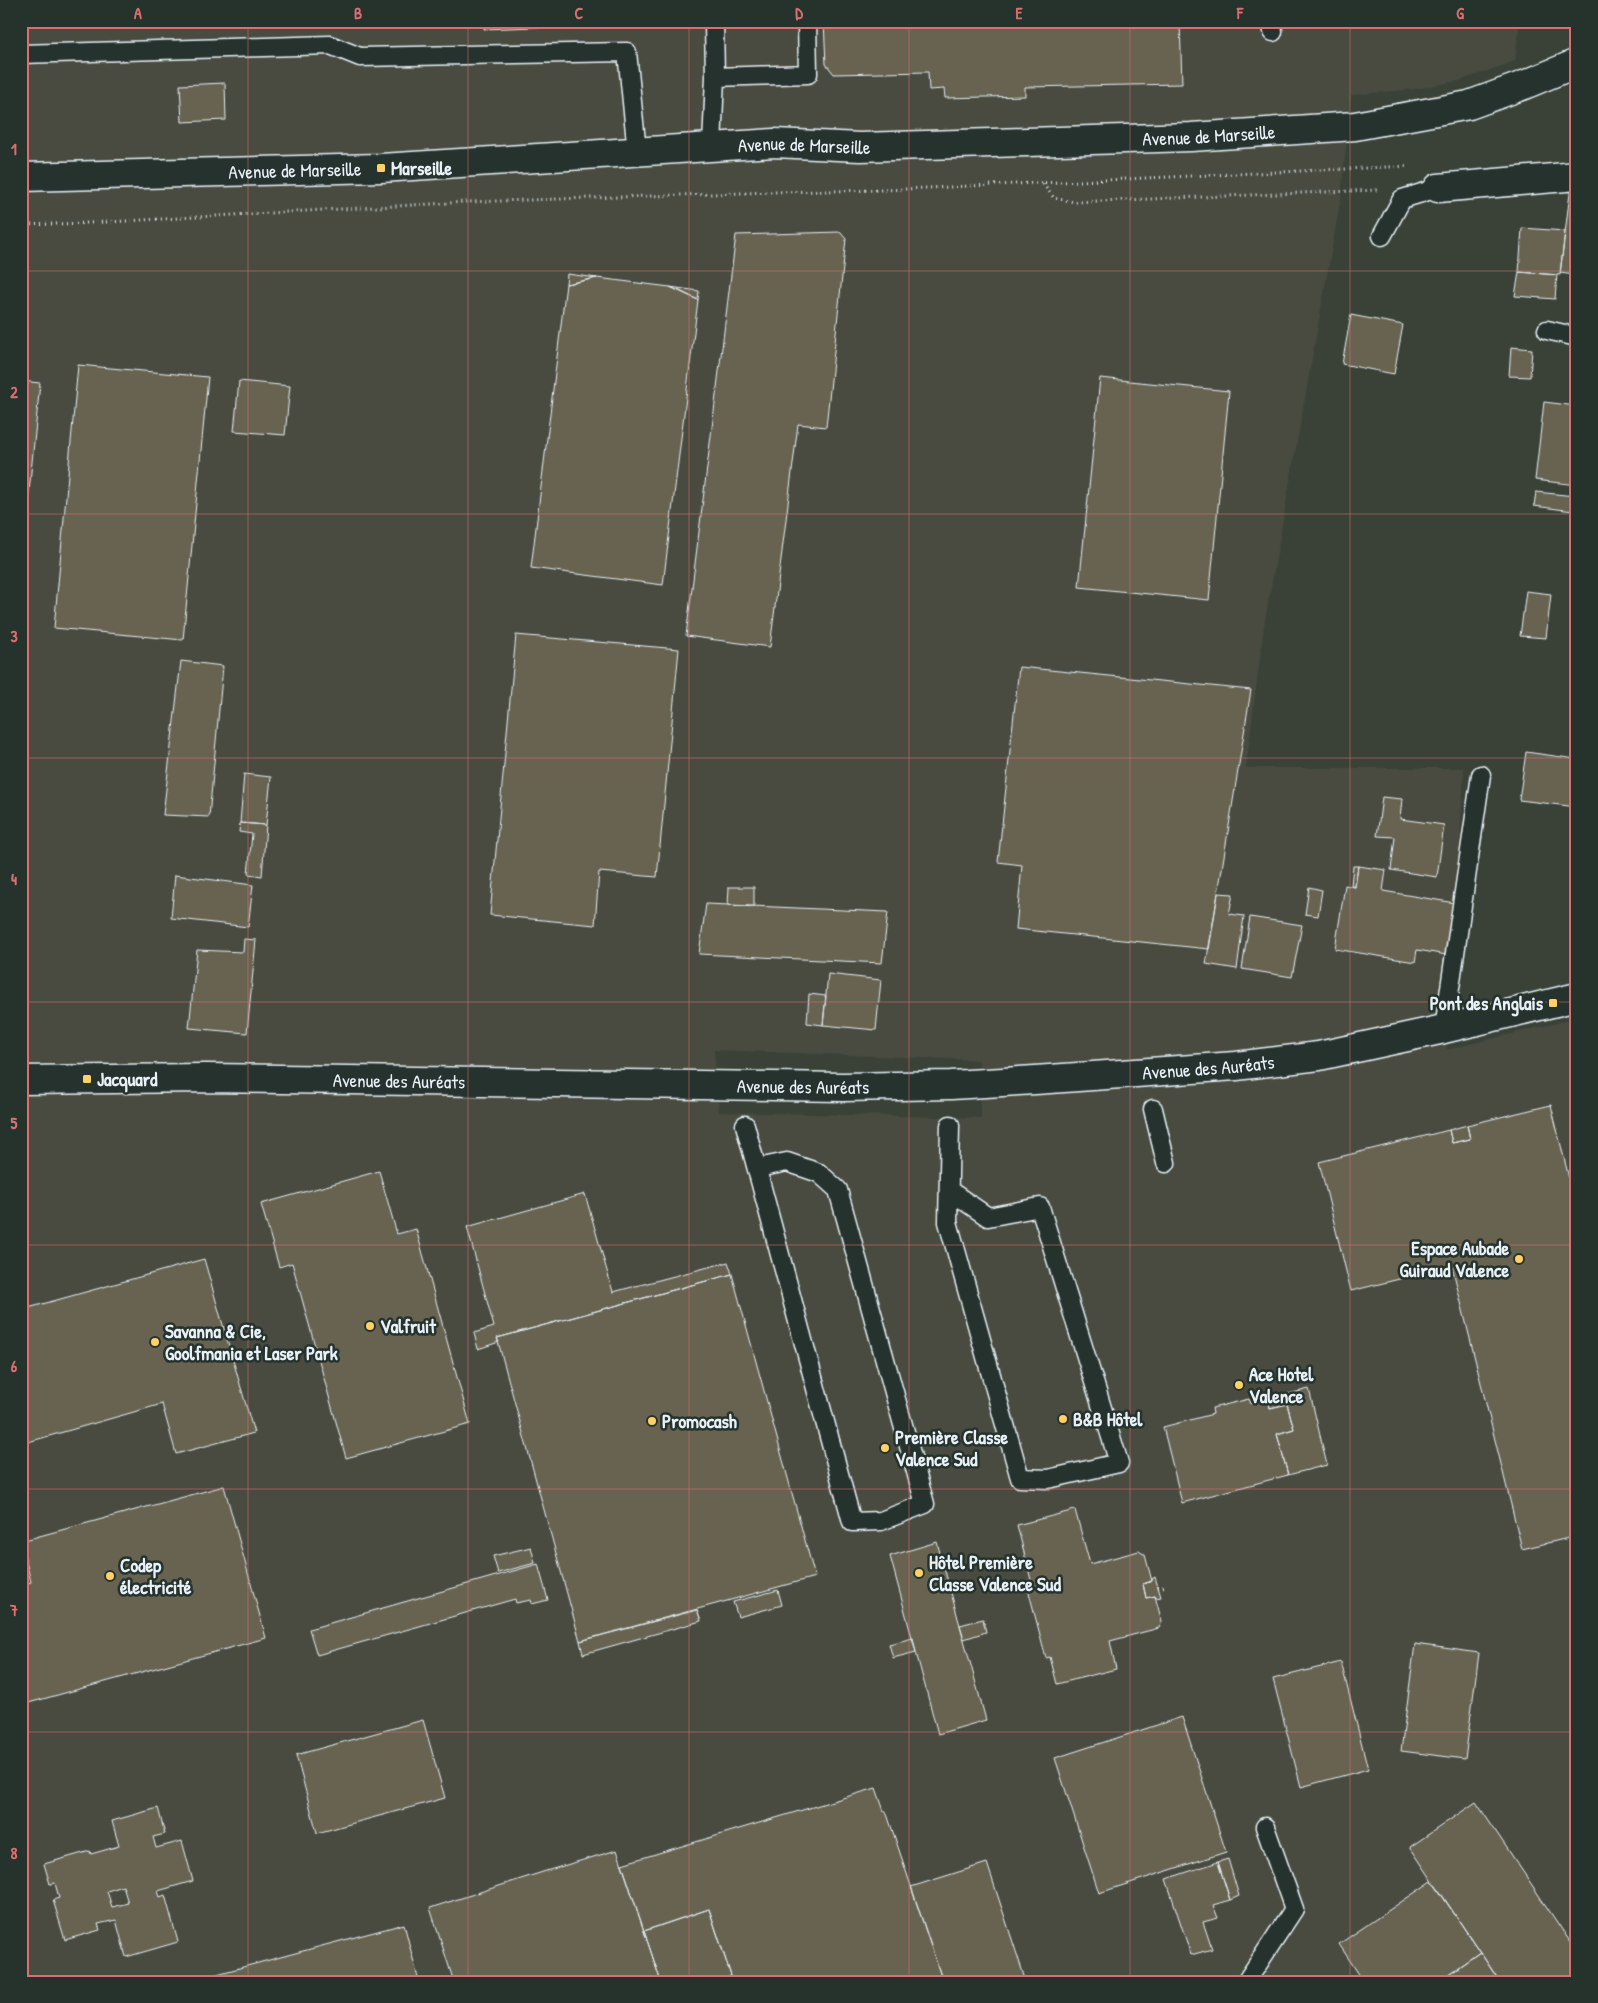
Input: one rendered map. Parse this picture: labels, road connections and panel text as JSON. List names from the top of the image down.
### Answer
{
  "streets": {
    "street": ["Avenue de Marseille", "Avenue des Auréats"]
  },
  "places": {
    "transit": ["Marseille", "Pont des Anglais", "Jacquard"],
    "other": [
      "Espace Aubade Guiraud Valence",
      "Valfruit",
      "Savanna & Cie, Goolfmania et Laser Park",
      "Ace Hotel Valence",
      "B&B Hôtel",
      "Promocash",
      "Première Classe Valence Sud",
      "Hôtel Première Classe Valence Sud",
      "Codep électricité"
    ]
  },
  "grid": {
    "columns": [
      "A",
      "B",
      "C",
      "D",
      "E",
      "F",
      "G"
    ],
    "rows": [
      "1",
      "2",
      "3",
      "4",
      "5",
      "6",
      "7",
      "8"
    ]
  }
}
